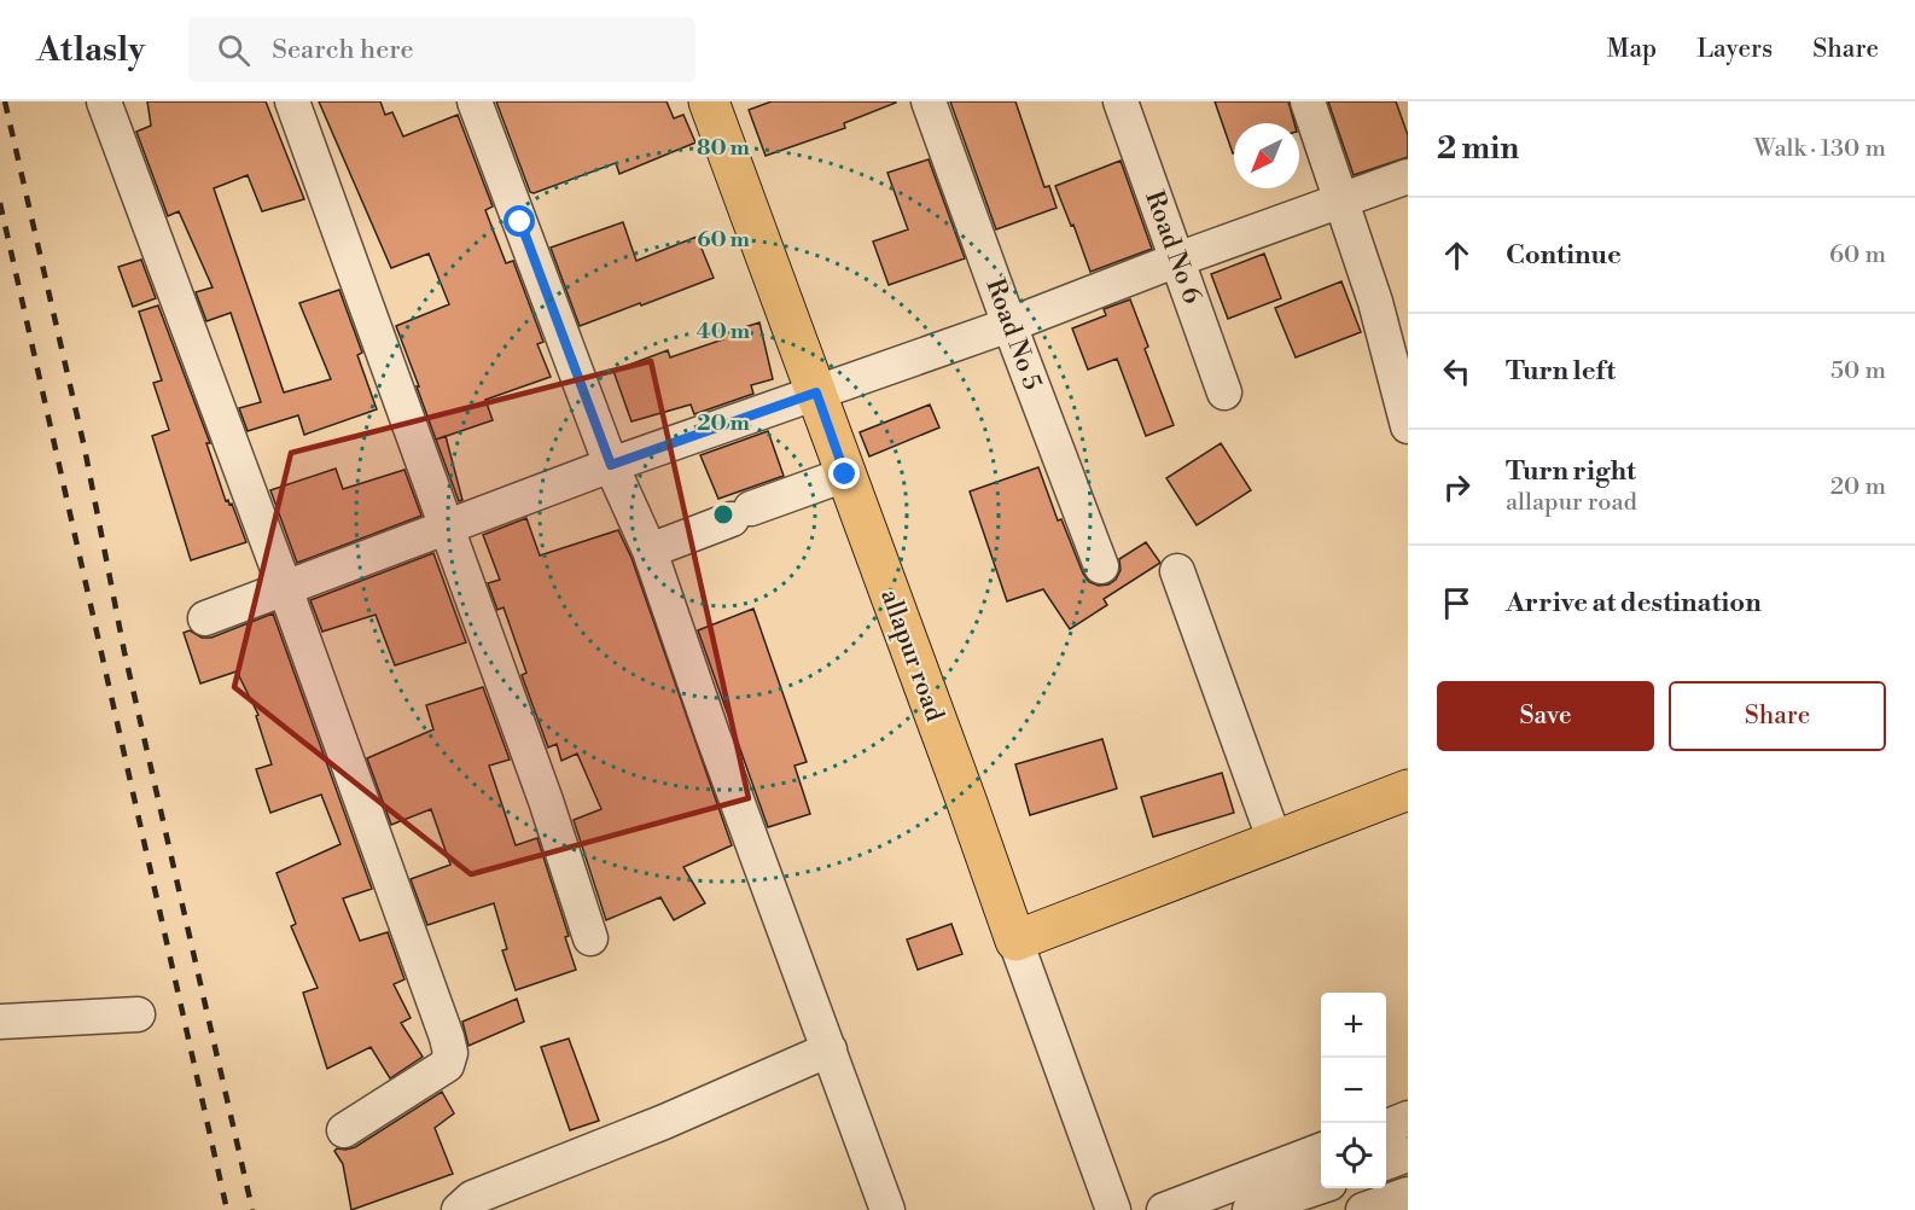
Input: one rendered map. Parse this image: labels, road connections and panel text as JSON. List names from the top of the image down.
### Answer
{
  "streets": {
    "main road": ["allapur road"],
    "street": ["Road No 6", "Road No 5"]
  },
  "north": "bottom left",
  "page": {
    "header": "Atlasly",
    "search": "Search here",
    "nav": ["Map", "Layers", "Share"],
    "heading": ["2 min", "Walk · 130 m"],
    "list": [
      ["Continue", "60 m"],
      ["Turn left", "50 m"],
      ["Turn right", "allapur road", "20 m"],
      "Arrive at destination"
    ],
    "buttons": ["Save", "Share"],
    "map_buttons": ["+", "−"]
  },
  "rings": [
    "80 m",
    "60 m",
    "40 m",
    "20 m"
  ]
}
